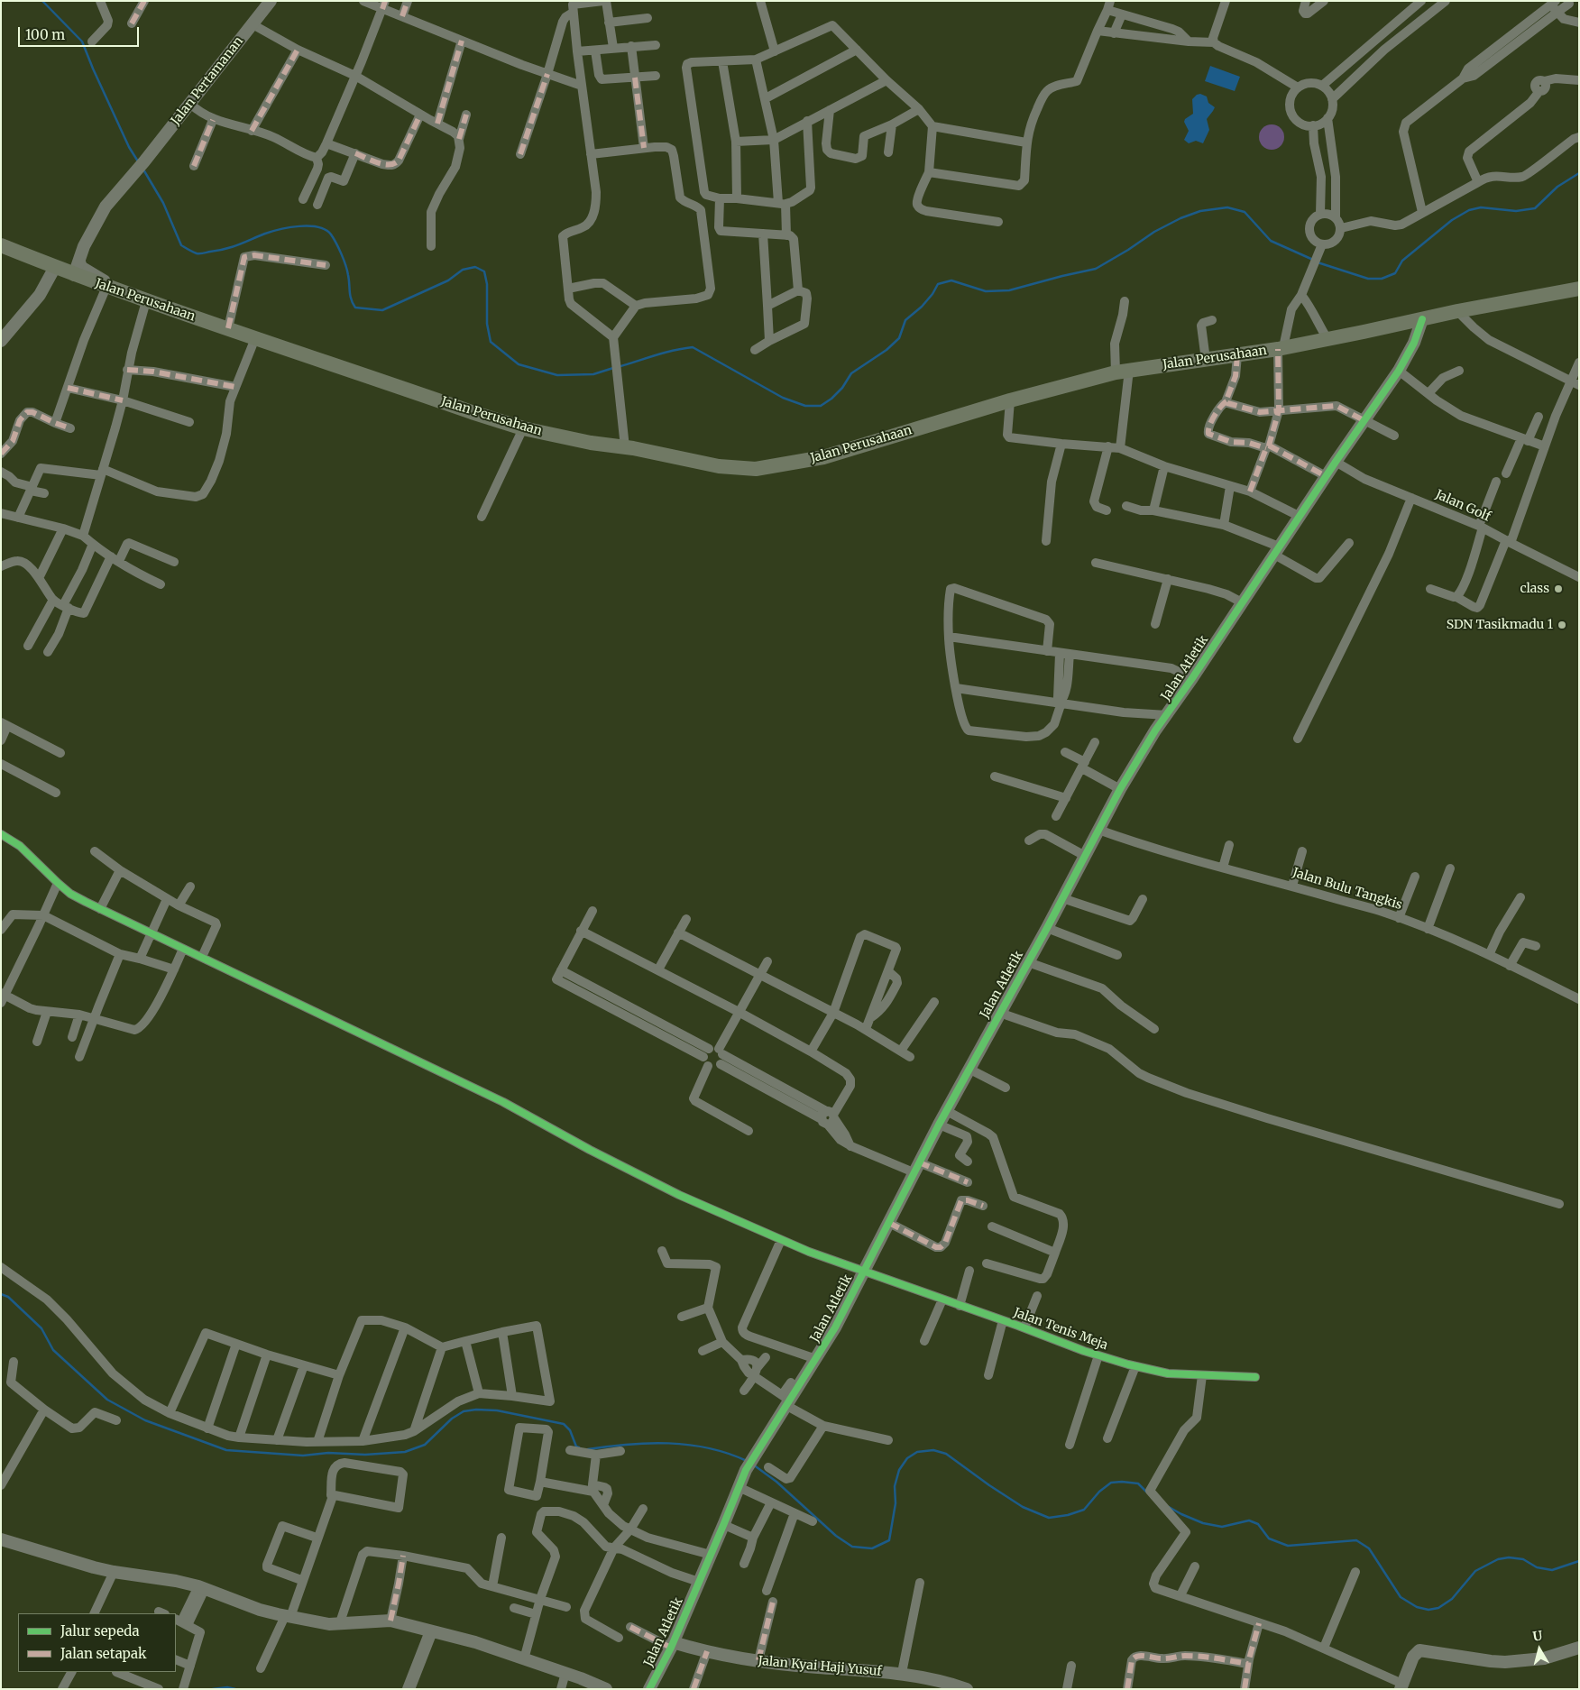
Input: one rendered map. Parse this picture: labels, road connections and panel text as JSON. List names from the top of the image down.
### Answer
{
  "streets": {
    "main road": ["Jalan Perusahaan"],
    "street": [
      "Jalan Pertamanan",
      "Jalan Golf",
      "Jalan Atletik",
      "Jalan Bulu Tangkis",
      "Jalan Tenis Meja",
      "Jalan Kyai Haji Yusuf"
    ]
  },
  "crossings": [
    ["Jalan Pertamanan", "Jalan Perusahaan"],
    ["Jalan Perusahaan", "Jalan Atletik"],
    ["Jalan Golf", "Jalan Atletik"],
    ["Jalan Atletik", "Jalan Bulu Tangkis"],
    ["Jalan Atletik", "Jalan Tenis Meja"],
    ["Jalan Atletik", "Jalan Kyai Haji Yusuf"]
  ],
  "places": ["class", "SDN Tasikmadu 1"],
  "legend": ["Jalur sepeda", "Jalan setapak"],
  "scale_bar": "100 m",
  "north": "top"
}
